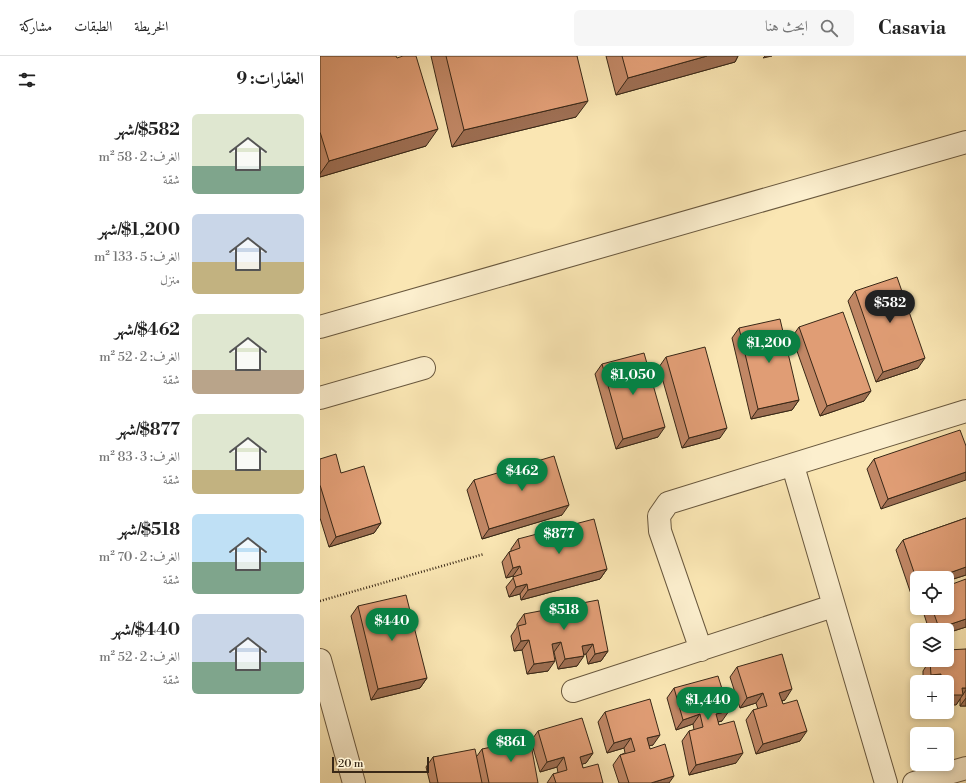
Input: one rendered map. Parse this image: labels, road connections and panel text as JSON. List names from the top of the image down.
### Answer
{
  "scale_bar": "20 m",
  "page": {
    "header": "Casavia",
    "search": "ابحث هنا",
    "nav": ["الخريطة", "الطبقات", "مشاركة"],
    "heading": "العقارات: 9",
    "list": [
      {
        "name": "$582/شهر",
        "note": "الغرف: 2 · 58 m² · شقة"
      },
      {
        "name": "$1,200/شهر",
        "note": "الغرف: 5 · 133 m² · منزل"
      },
      {
        "name": "$462/شهر",
        "note": "الغرف: 2 · 52 m² · شقة"
      },
      {
        "name": "$877/شهر",
        "note": "الغرف: 3 · 83 m² · شقة"
      },
      {
        "name": "$518/شهر",
        "note": "الغرف: 2 · 70 m² · شقة"
      },
      {
        "name": "$440/شهر",
        "note": "الغرف: 2 · 52 m² · شقة"
      }
    ],
    "price": [
      "$582",
      "$1,200",
      "$1,050",
      "$462",
      "$877",
      "$518",
      "$440",
      "$1,440",
      "$861"
    ],
    "map_buttons": ["+", "−"],
    "scale": "20 m"
  }
}
